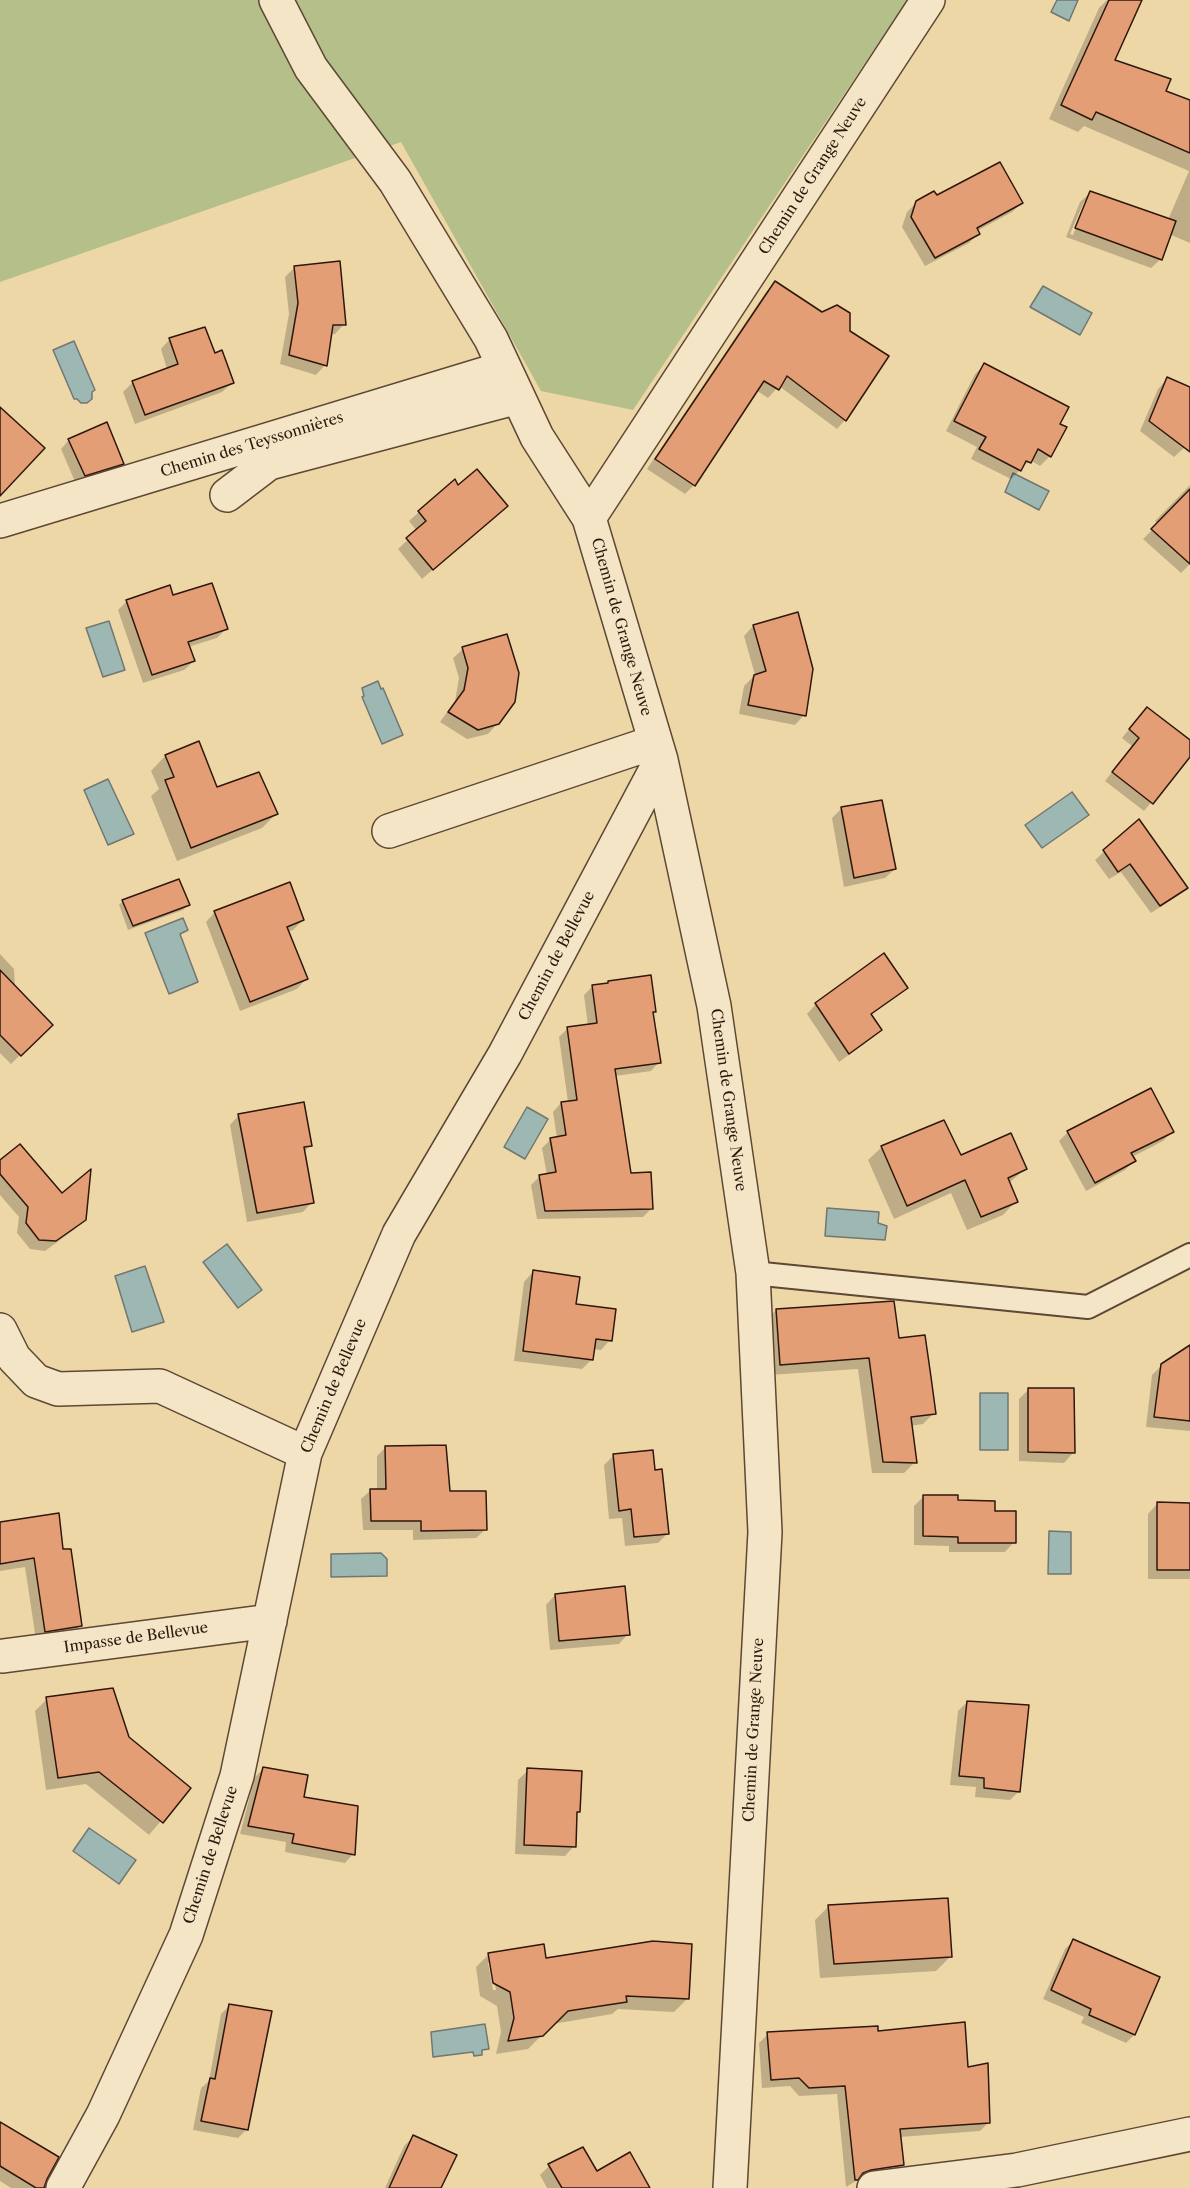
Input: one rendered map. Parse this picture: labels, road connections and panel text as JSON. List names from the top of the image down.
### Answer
{
  "streets": {
    "street": [
      "Chemin de Grange Neuve",
      "Chemin des Teyssonnières",
      "Chemin de Bellevue",
      "Impasse de Bellevue"
    ]
  },
  "crossings": [
    ["Chemin de Grange Neuve", "Chemin de Bellevue"],
    ["Chemin de Bellevue", "Impasse de Bellevue"]
  ]
}
